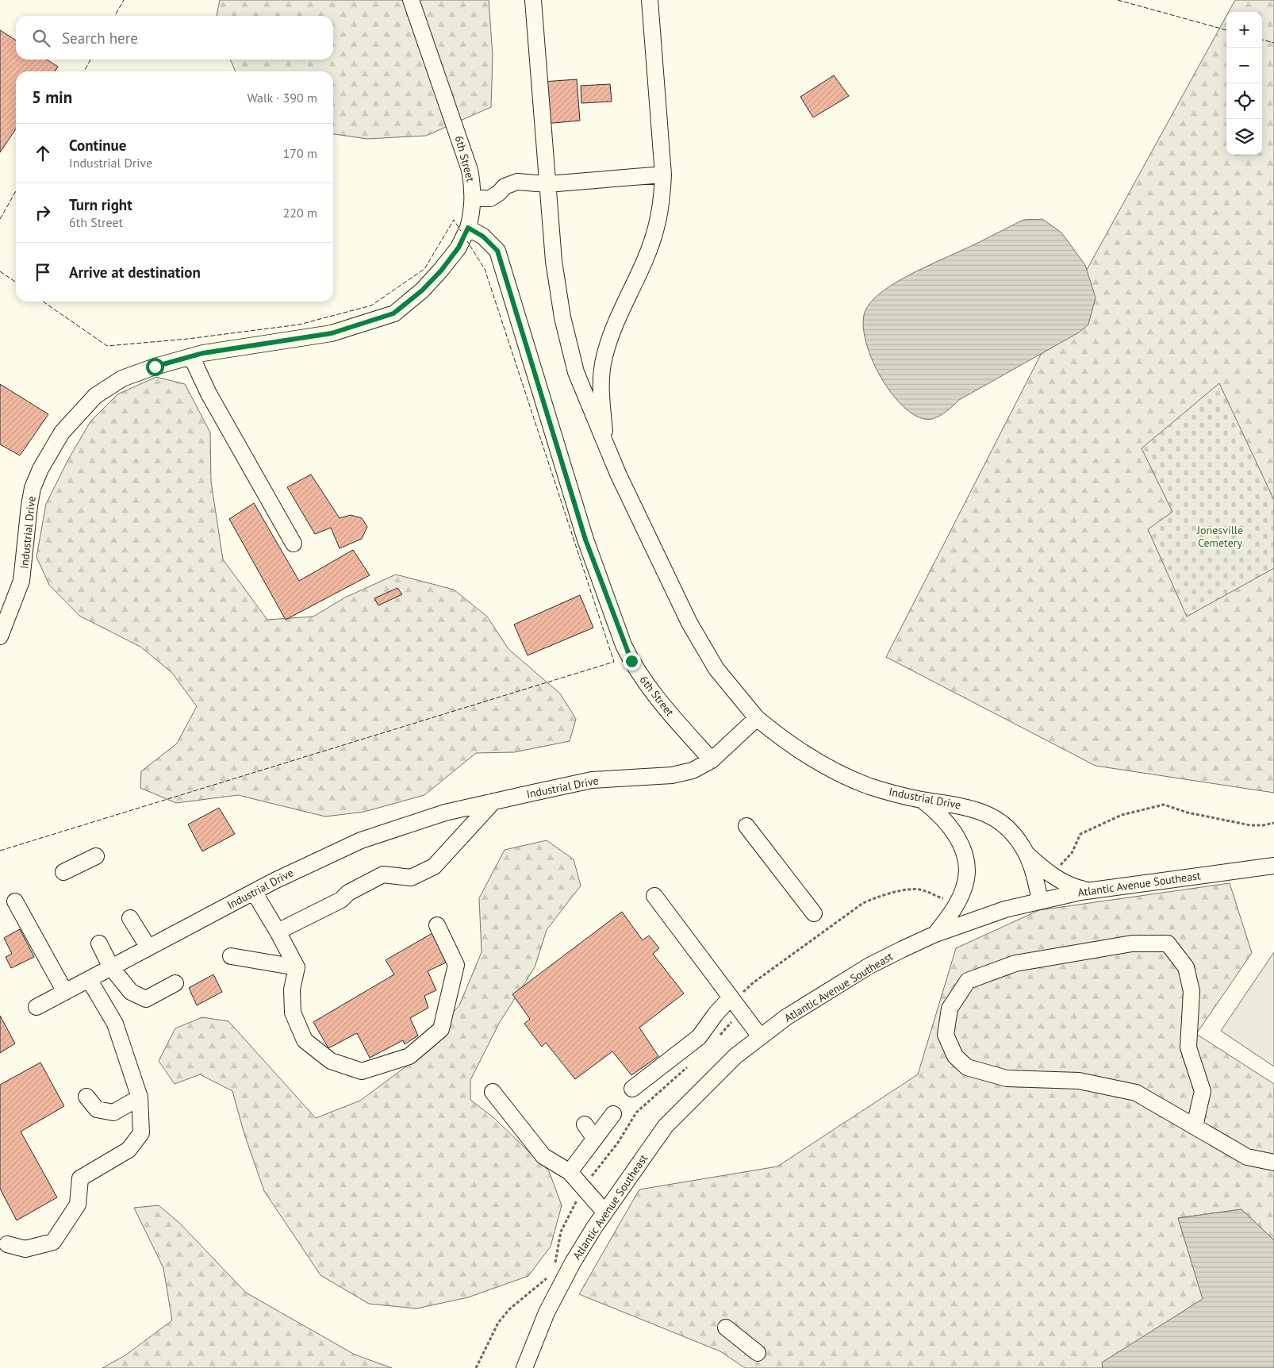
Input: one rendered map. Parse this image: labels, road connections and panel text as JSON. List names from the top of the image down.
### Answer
{
  "streets": {
    "street": ["6th Street", "Industrial Drive", "Atlantic Avenue Southeast"]
  },
  "crossings": [
    ["6th Street", "Industrial Drive"],
    ["Industrial Drive", "Atlantic Avenue Southeast"]
  ],
  "parks": ["Jonesville Cemetery"],
  "page": {
    "map_buttons": ["+", "−"],
    "search": "Search here",
    "heading": ["5 min", "Walk · 390 m"],
    "list": [
      ["Continue", "Industrial Drive", "170 m"],
      ["Turn right", "6th Street", "220 m"],
      "Arrive at destination"
    ]
  }
}
